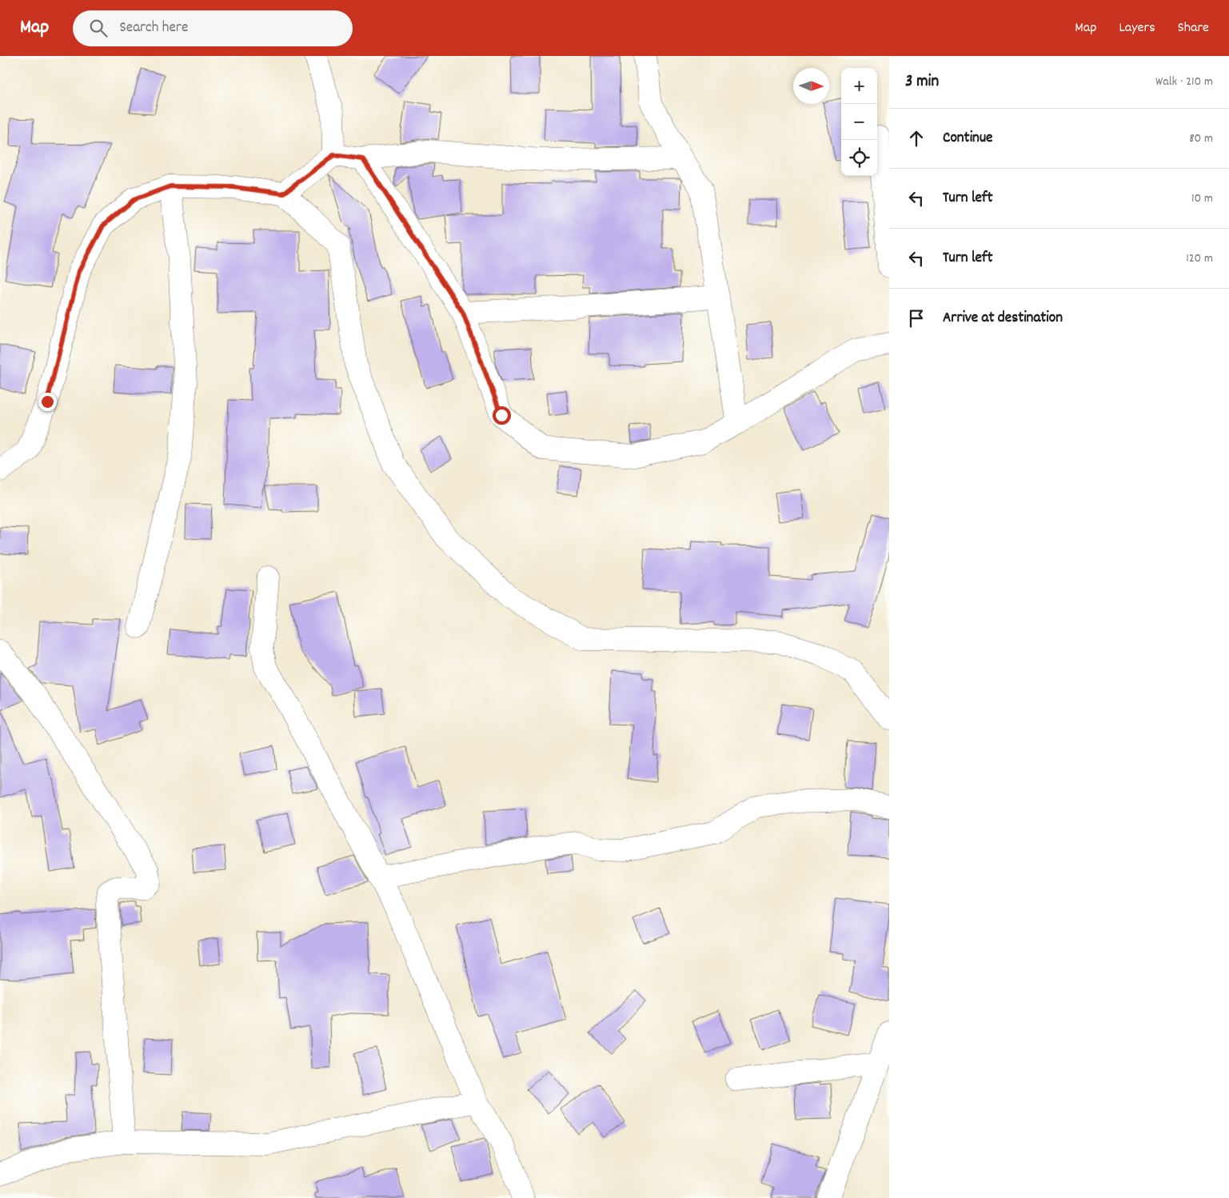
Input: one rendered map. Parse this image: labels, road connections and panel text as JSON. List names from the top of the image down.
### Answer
{
  "north": "right",
  "page": {
    "header": "Map",
    "search": "Search here",
    "nav": ["Map", "Layers", "Share"],
    "heading": ["3 min", "Walk · 210 m"],
    "map_buttons": ["+", "−"],
    "list": [
      ["Continue", "80 m"],
      ["Turn left", "10 m"],
      ["Turn left", "120 m"],
      "Arrive at destination"
    ]
  }
}
